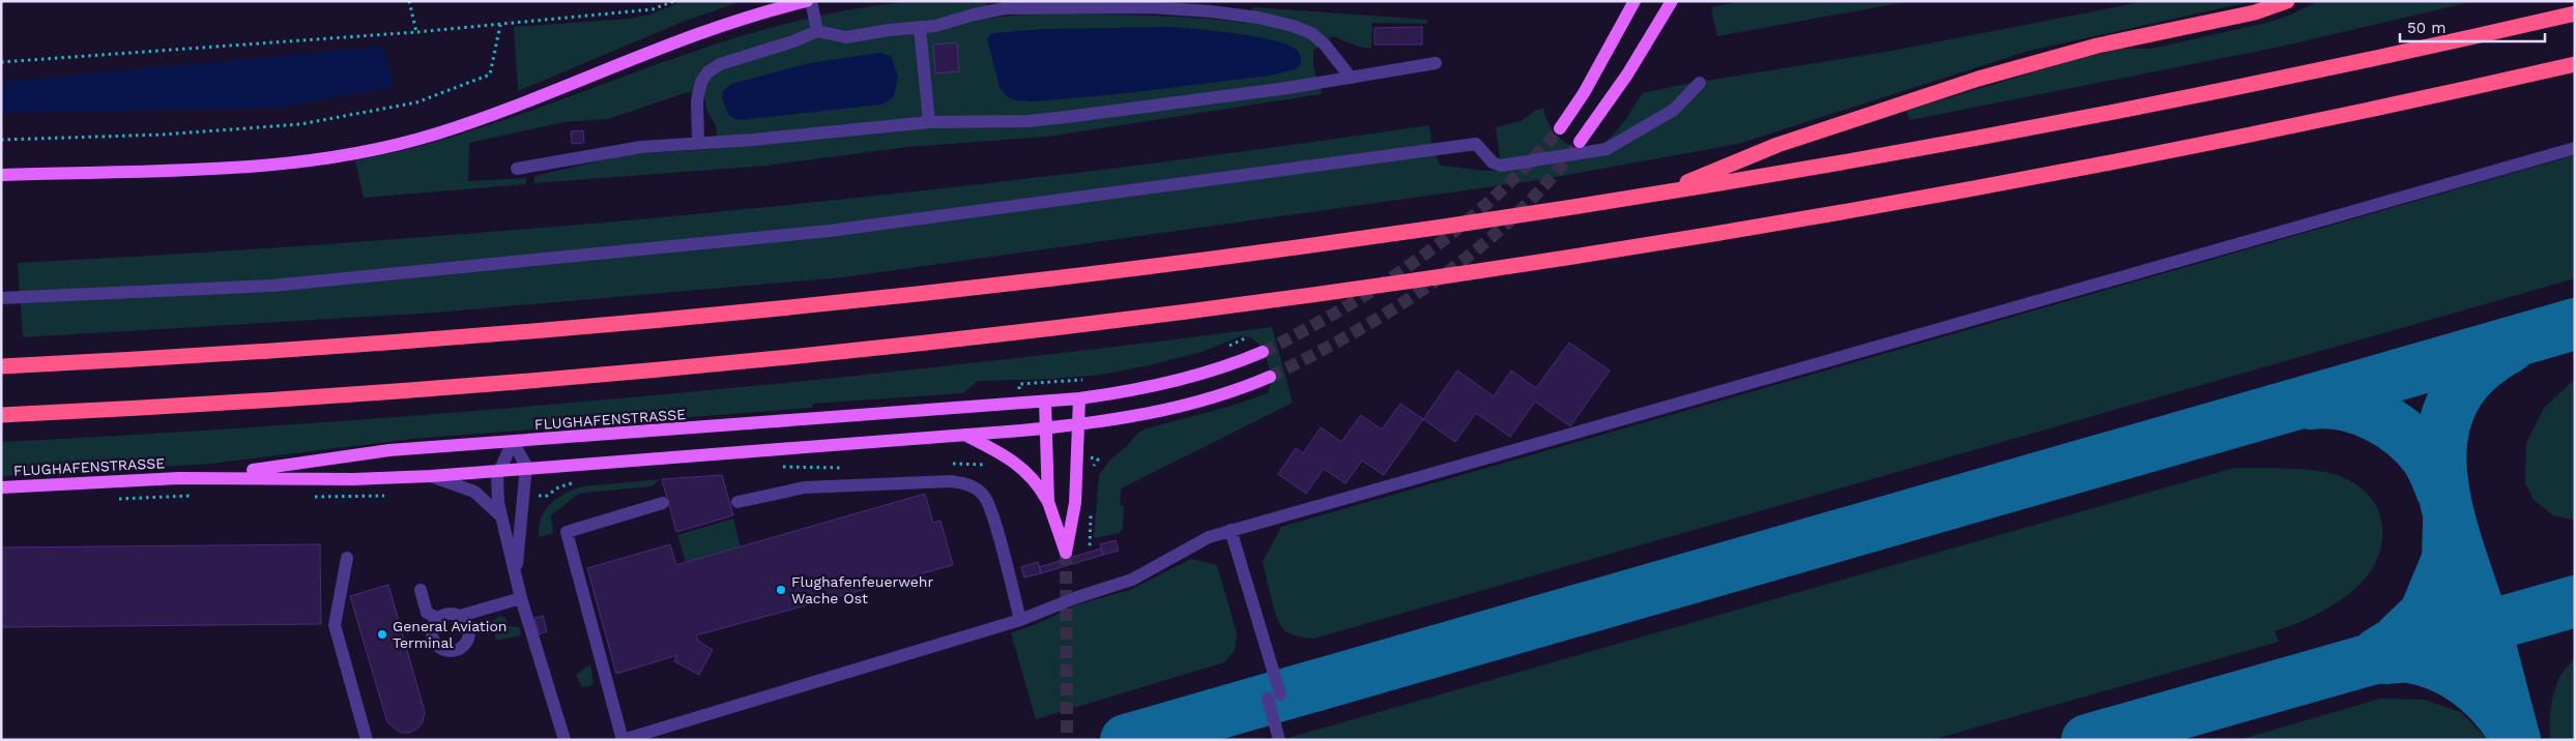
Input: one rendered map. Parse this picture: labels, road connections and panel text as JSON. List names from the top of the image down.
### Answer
{
  "streets": {
    "main road": ["FLUGHAFENSTRASSE"]
  },
  "places": ["Flughafenfeuerwehr Wache Ost", "General Aviation Terminal"],
  "scale_bar": "50 m"
}
